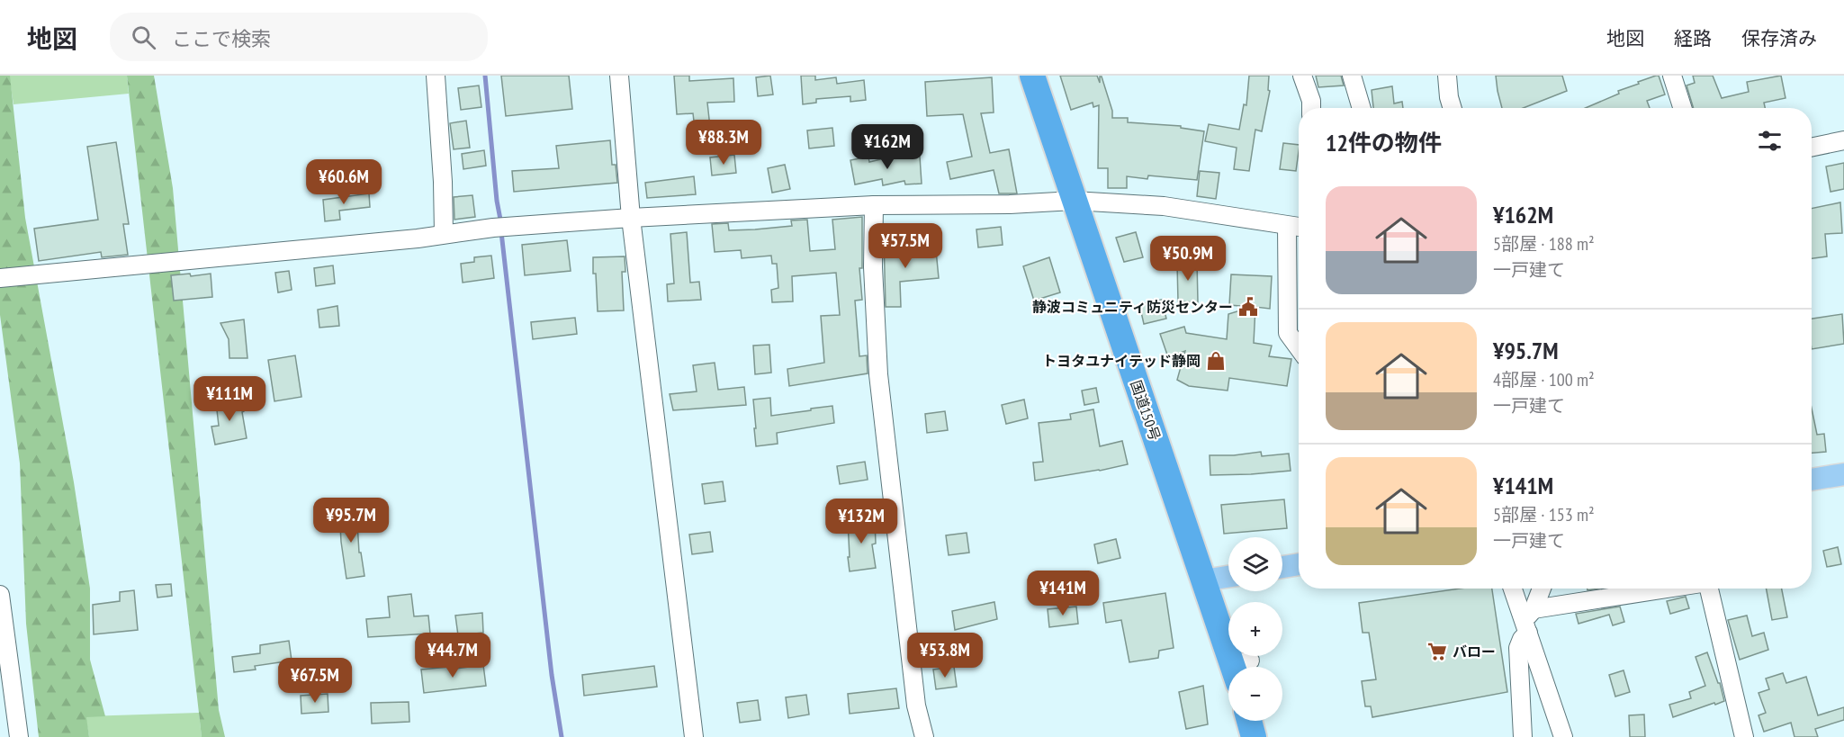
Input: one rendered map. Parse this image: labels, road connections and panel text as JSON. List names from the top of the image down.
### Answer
{
  "streets": {
    "highway": ["国道150号"]
  },
  "places": {
    "public building": ["静波コミュニティ防災センター"],
    "shop": ["トヨタユナイテッド静岡"],
    "supermarket": ["バロー"]
  },
  "page": {
    "header": "地図",
    "search": "ここで検索",
    "nav": ["地図", "経路", "保存済み"],
    "heading": "12件の物件",
    "price": [
      "¥88.3M",
      "¥162M",
      "¥60.6M",
      "¥57.5M",
      "¥50.9M",
      "¥111M",
      "¥95.7M",
      "¥132M",
      "¥141M",
      "¥44.7M",
      "¥53.8M",
      "¥67.5M"
    ],
    "list": [
      {
        "name": "¥162M",
        "note": "5部屋 · 188 m² · 一戸建て"
      },
      {
        "name": "¥95.7M",
        "note": "4部屋 · 100 m² · 一戸建て"
      },
      {
        "name": "¥141M",
        "note": "5部屋 · 153 m² · 一戸建て"
      }
    ],
    "map_buttons": ["+", "−"]
  }
}
